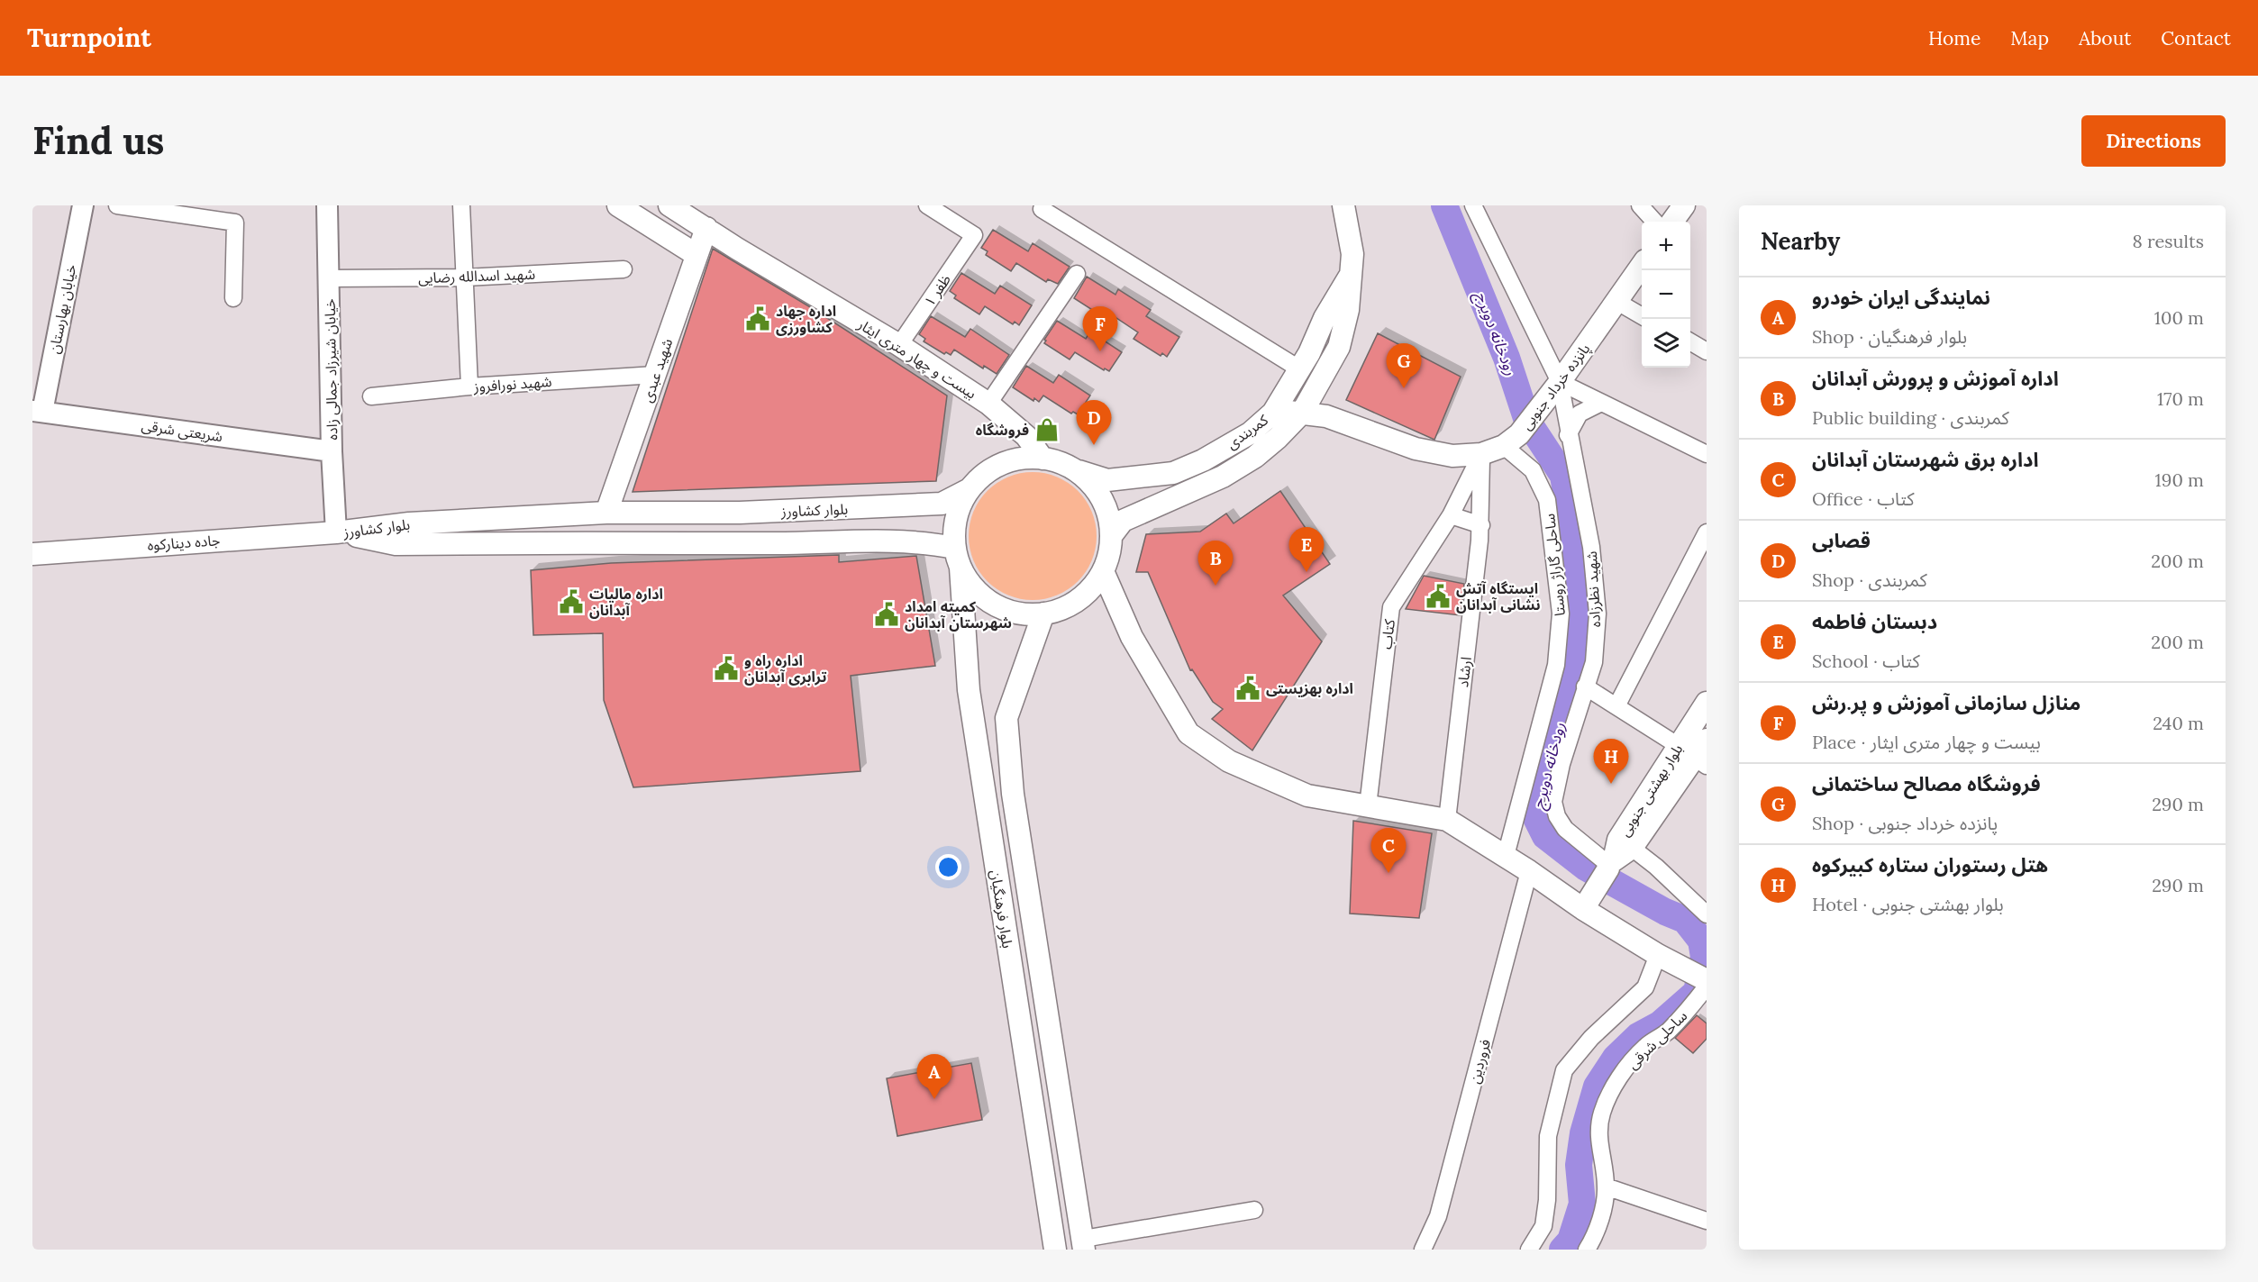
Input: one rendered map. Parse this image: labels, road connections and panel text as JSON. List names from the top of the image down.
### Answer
{
  "streets": {
    "main road": [
      "بیست و چهار متری ایثار",
      "شهید عبدی",
      "پانزده خرداد جنوبی",
      "کمربندی",
      "بلوار کشاورز",
      "جاده دینارکوه",
      "بلوار بهشتی جنوبی",
      "بلوار فرهنگیان"
    ],
    "street": [
      "شهید اسدالله رضایی",
      "ظفر ۱",
      "خیابان بهارستان",
      "خیابان شیرزاد جمالی زاده",
      "شهید نورافروز",
      "شریعتی شرقی",
      "ساحلی گاراژ روستا",
      "شهید نظرزاده",
      "کتاب",
      "ارشاد",
      "ساحلی شرقی",
      "فروردین"
    ]
  },
  "crossings": [
    ["شهید اسدالله رضایی", "خیابان شیرزاد جمالی زاده"],
    ["ظفر ۱", "بیست و چهار متری ایثار"],
    ["خیابان بهارستان", "شریعتی شرقی"],
    ["بیست و چهار متری ایثار", "شهید عبدی"],
    ["بیست و چهار متری ایثار", "کمربندی"],
    ["بیست و چهار متری ایثار", "بلوار کشاورز"],
    ["بیست و چهار متری ایثار", "بلوار فرهنگیان"],
    ["خیابان شیرزاد جمالی زاده", "شریعتی شرقی"],
    ["خیابان شیرزاد جمالی زاده", "بلوار کشاورز"],
    ["خیابان شیرزاد جمالی زاده", "جاده دینارکوه"],
    ["شهید عبدی", "شهید نورافروز"],
    ["شهید عبدی", "بلوار کشاورز"],
    ["پانزده خرداد جنوبی", "ساحلی گاراژ روستا"],
    ["پانزده خرداد جنوبی", "شهید نظرزاده"],
    ["کمربندی", "بلوار کشاورز"],
    ["کمربندی", "بلوار فرهنگیان"],
    ["بلوار کشاورز", "جاده دینارکوه"],
    ["بلوار کشاورز", "بلوار فرهنگیان"],
    ["شهید نظرزاده", "بلوار بهشتی جنوبی"],
    ["کتاب", "ارشاد"]
  ],
  "water": ["رودخانه دویرج"],
  "places": {
    "public building": [
      "اداره جهاد کشاورزی",
      "ایستگاه آتش نشانی آبدانان",
      "اداره مالیات آبدانان",
      "کمیته امداد شهرستان آبدانان",
      "اداره راه و ترابری آبدانان",
      "اداره بهزیستی"
    ],
    "shop": ["فروشگاه"]
  },
  "page": {
    "header": "Turnpoint",
    "nav": [
      "Home",
      "Map",
      "About",
      "Contact"
    ],
    "buttons": "Directions",
    "title": "Find us",
    "heading": ["Nearby", "8 results"],
    "map_buttons": ["+", "−"],
    "list": [
      {
        "mark": "A",
        "name": "نمایندگی ایران خودرو",
        "note": "Shop · بلوار فرهنگیان",
        "value": "100 m"
      },
      {
        "mark": "B",
        "name": "اداره آموزش و پرورش آبدانان",
        "note": "Public building · کمربندی",
        "value": "170 m"
      },
      {
        "mark": "C",
        "name": "اداره برق شهرستان آبدانان",
        "note": "Office · کتاب",
        "value": "190 m"
      },
      {
        "mark": "D",
        "name": "قصابی",
        "note": "Shop · کمربندی",
        "value": "200 m"
      },
      {
        "mark": "E",
        "name": "دبستان فاطمه",
        "note": "School · کتاب",
        "value": "200 m"
      },
      {
        "mark": "F",
        "name": "منازل سازمانی آموزش و پر.رش",
        "note": "Place · بیست و چهار متری ایثار",
        "value": "240 m"
      },
      {
        "mark": "G",
        "name": "فروشگاه مصالح ساختمانی",
        "note": "Shop · پانزده خرداد جنوبی",
        "value": "290 m"
      },
      {
        "mark": "H",
        "name": "هتل رستوران ستاره کبیرکوه",
        "note": "Hotel · بلوار بهشتی جنوبی",
        "value": "290 m"
      }
    ],
    "pins": [
      "F",
      "G",
      "D",
      "E",
      "B",
      "H",
      "C",
      "A"
    ]
  }
}
